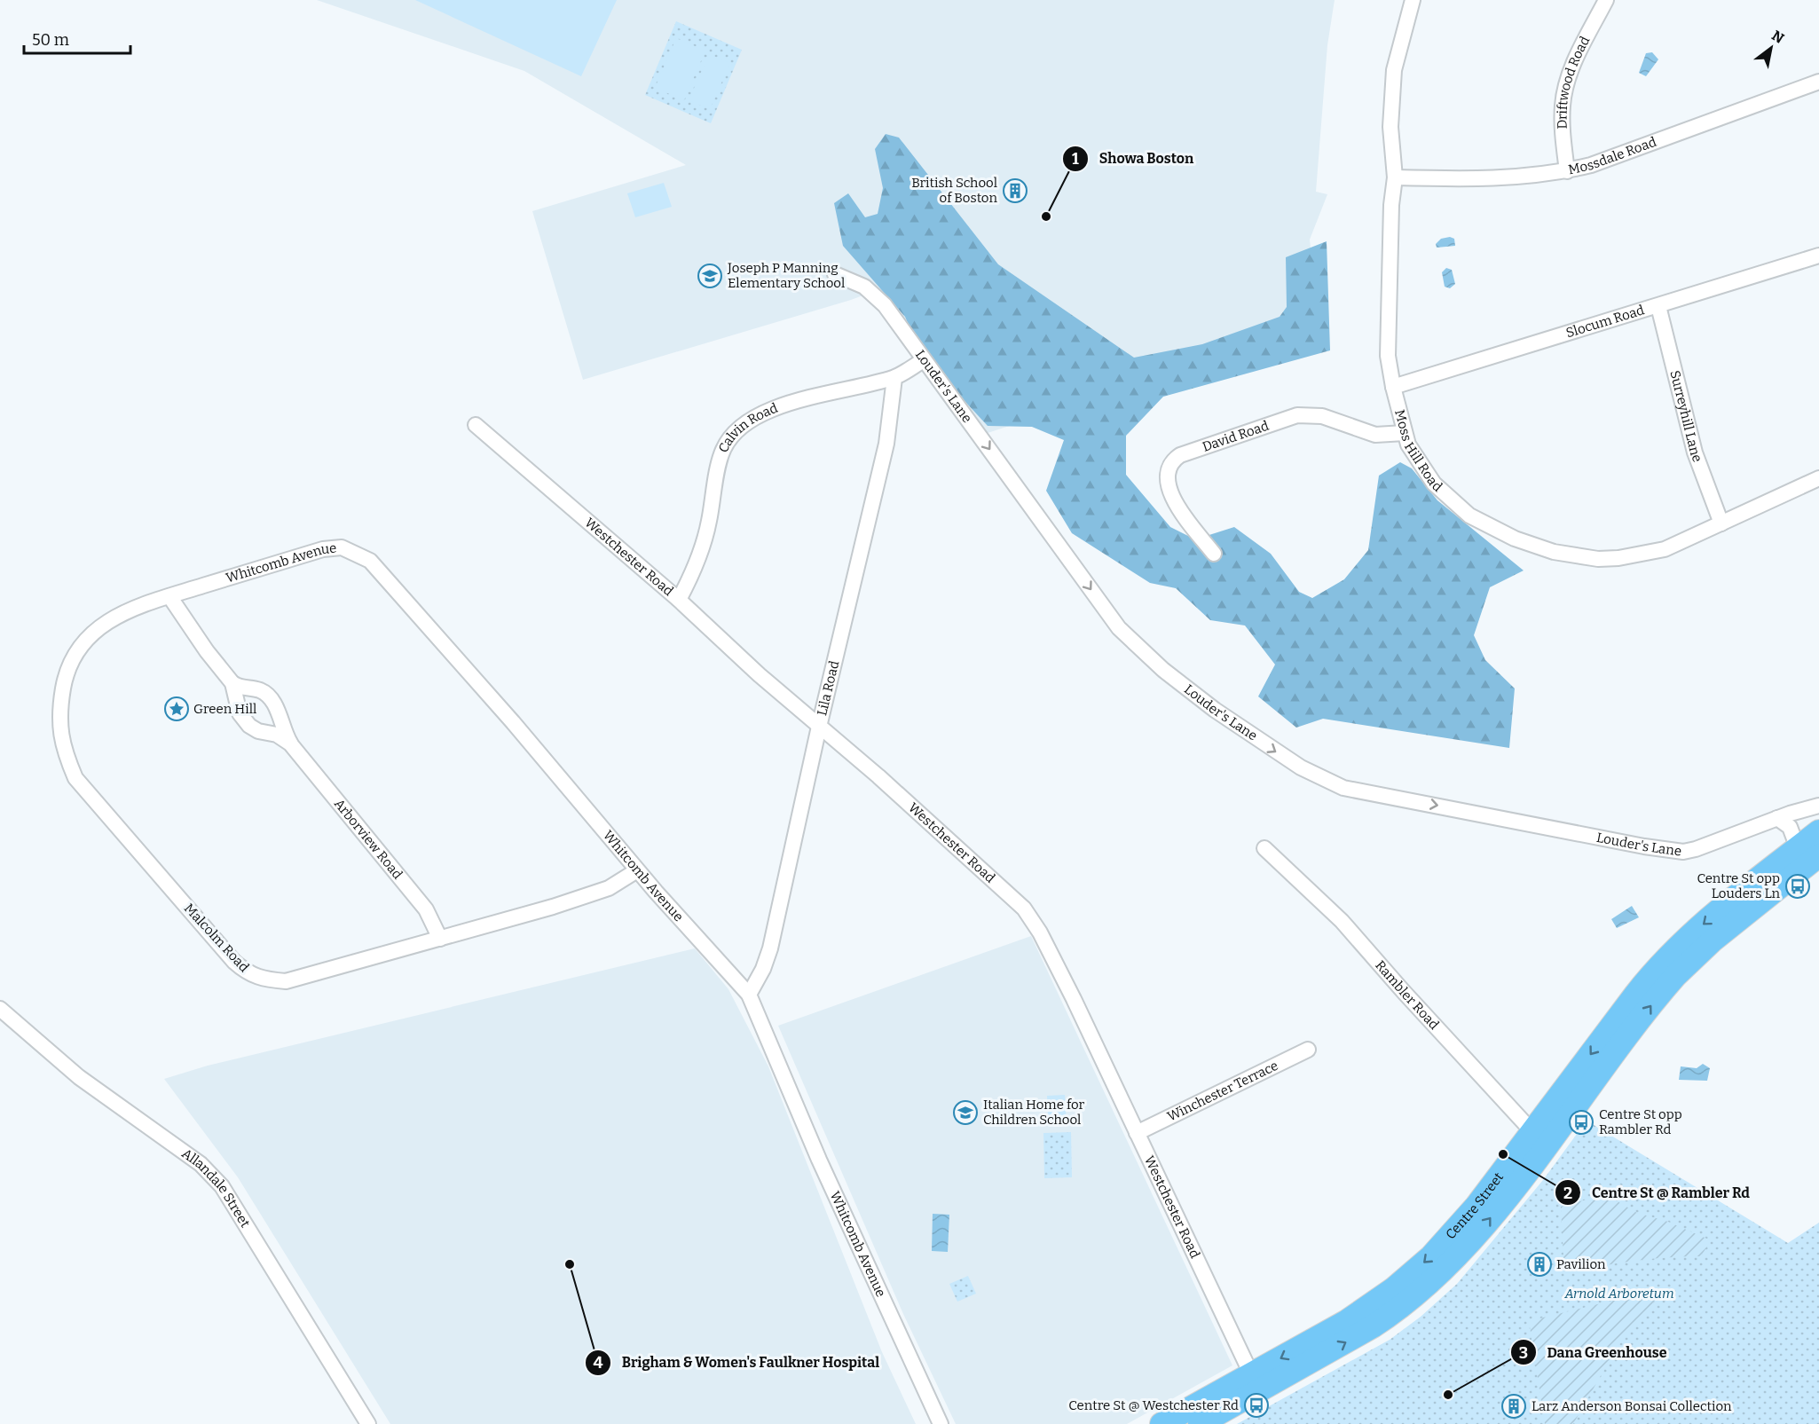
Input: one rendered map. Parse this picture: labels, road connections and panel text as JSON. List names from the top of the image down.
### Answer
{
  "streets": {
    "highway": ["Centre Street"],
    "street": [
      "Driftwood Road",
      "Mossdale Road",
      "Slocum Road",
      "Louder's Lane",
      "Surreyhill Lane",
      "Calvin Road",
      "David Road",
      "Moss Hill Road",
      "Westchester Road",
      "Whitcomb Avenue",
      "Lila Road",
      "Arborview Road",
      "Malcolm Road",
      "Rambler Road",
      "Winchester Terrace",
      "Allandale Street"
    ]
  },
  "crossings": [
    ["Driftwood Road", "Mossdale Road"],
    ["Mossdale Road", "Moss Hill Road"],
    ["Slocum Road", "Surreyhill Lane"],
    ["Slocum Road", "Moss Hill Road"],
    ["Louder's Lane", "Calvin Road"],
    ["Surreyhill Lane", "Moss Hill Road"],
    ["Calvin Road", "Westchester Road"],
    ["Calvin Road", "Lila Road"],
    ["David Road", "Moss Hill Road"],
    ["Westchester Road", "Lila Road"],
    ["Westchester Road", "Winchester Terrace"],
    ["Westchester Road", "Centre Street"],
    ["Whitcomb Avenue", "Lila Road"],
    ["Whitcomb Avenue", "Arborview Road"],
    ["Whitcomb Avenue", "Malcolm Road"],
    ["Arborview Road", "Malcolm Road"],
    ["Rambler Road", "Centre Street"]
  ],
  "one_way": ["Louder's Lane"],
  "parks": ["Arnold Arboretum"],
  "places": {
    "building": ["British School of Boston", "Pavilion", "Larz Anderson Bonsai Collection"],
    "other": [
      "Showa Boston",
      "Centre St @ Rambler Rd",
      "Brigham & Women's Faulkner Hospital",
      "Dana Greenhouse"
    ],
    "school or university": ["Joseph P Manning Elementary School", "Italian Home for Children School"],
    "place": ["Green Hill"],
    "bus stop": ["Centre St opp Louders Ln", "Centre St opp Rambler Rd", "Centre St @ Westchester Rd"]
  },
  "scale_bar": "50 m",
  "north": "top right"
}
